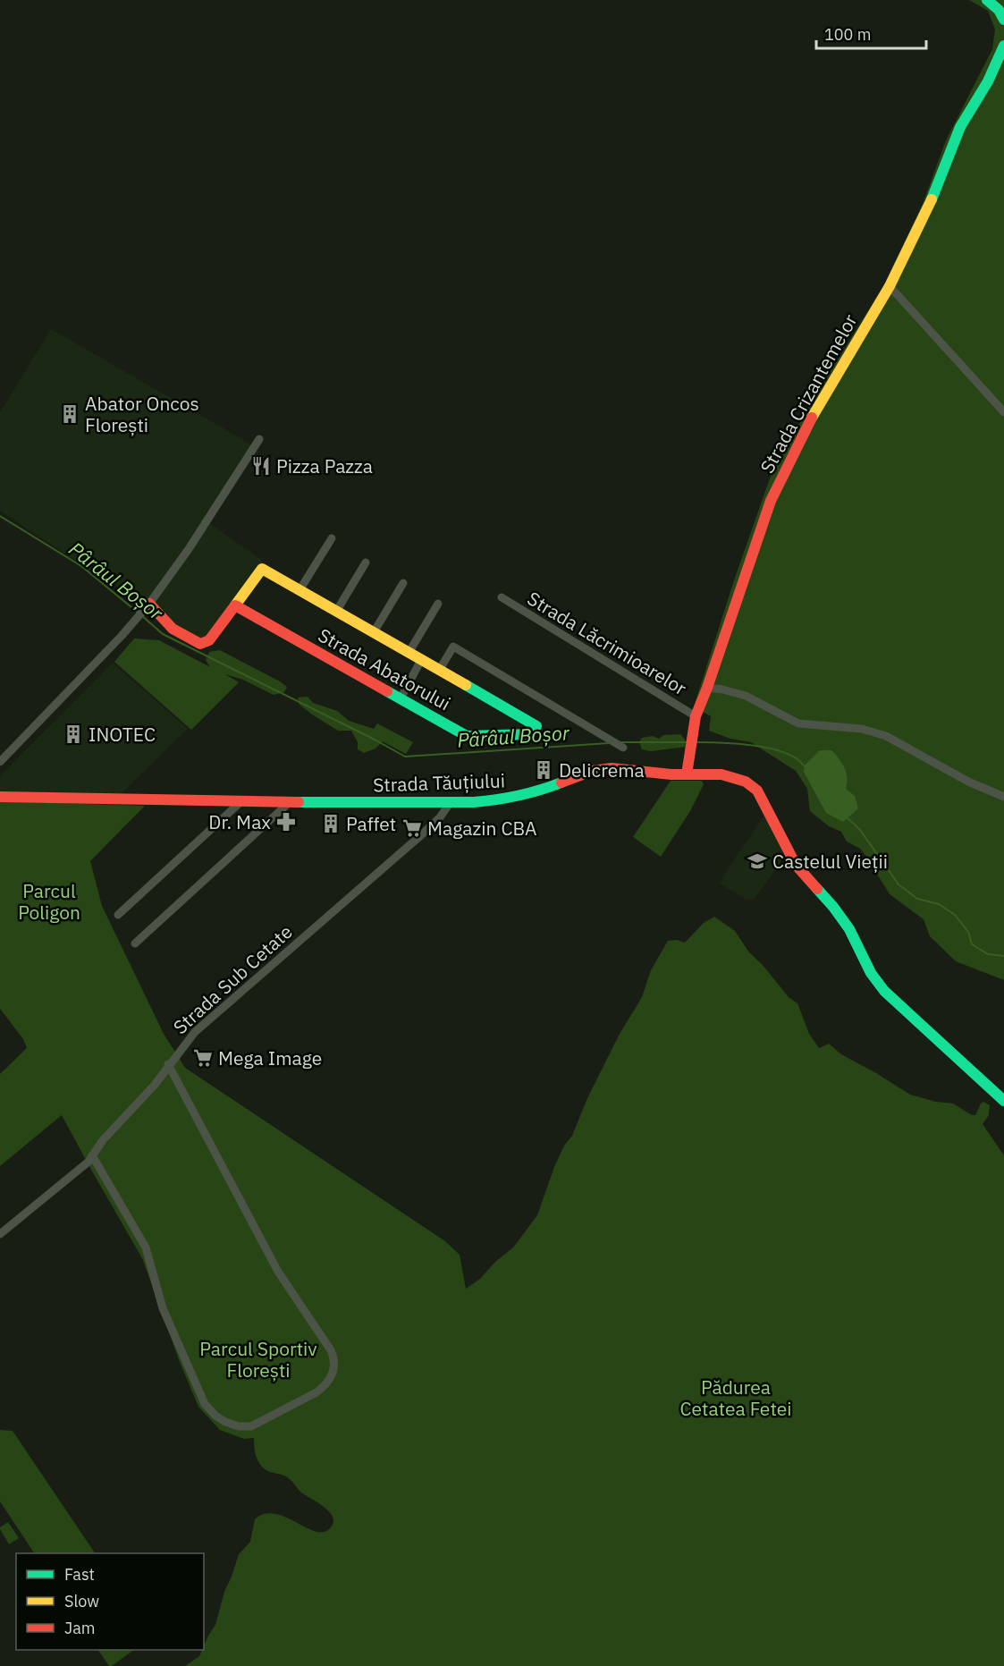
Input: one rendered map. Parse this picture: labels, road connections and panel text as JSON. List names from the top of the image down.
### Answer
{
  "streets": {
    "street": [
      "Strada Crizantemelor",
      "Strada Lăcrimioarelor",
      "Strada Abatorului",
      "Strada Tăuțiului",
      "Strada Sub Cetate"
    ]
  },
  "crossings": [
    ["Strada Crizantemelor", "Strada Lăcrimioarelor"],
    ["Strada Crizantemelor", "Strada Tăuțiului"],
    ["Strada Tăuțiului", "Strada Sub Cetate"]
  ],
  "water": ["Pârâul Boșor"],
  "parks": ["Parcul Poligon", "Parcul Sportiv Florești", "Pădurea Cetatea Fetei"],
  "places": {
    "building": [
      "Abator Oncos Florești",
      "INOTEC",
      "Delicrema",
      "Paffet"
    ],
    "restaurant": ["Pizza Pazza"],
    "pharmacy": ["Dr. Max"],
    "supermarket": ["Magazin CBA", "Mega Image"],
    "school or university": ["Castelul Vieții"]
  },
  "legend": ["Fast", "Slow", "Jam"],
  "scale_bar": "100 m"
}
